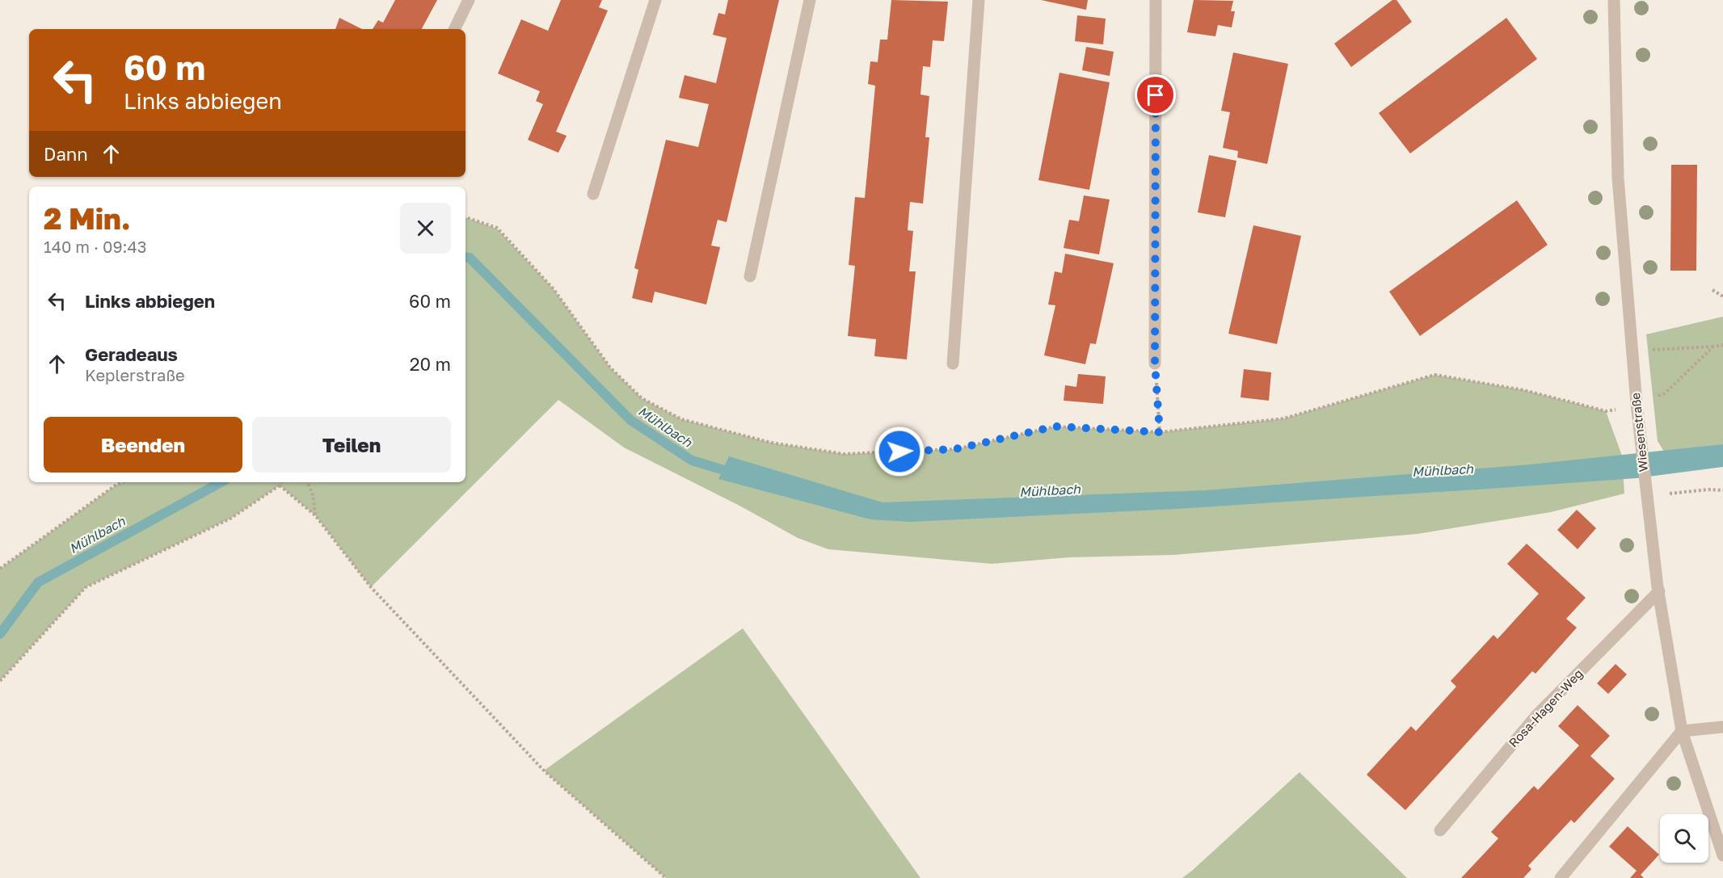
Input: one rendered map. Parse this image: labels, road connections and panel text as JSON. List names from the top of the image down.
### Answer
{
  "streets": {
    "street": ["Wiesenstraße", "Rosa-Hagen-Weg"]
  },
  "crossings": [
    ["Wiesenstraße", "Rosa-Hagen-Weg"]
  ],
  "water": ["Mühlbach"],
  "page": {
    "turn": ["60 m", "Links abbiegen"],
    "then": "Dann",
    "heading": ["2 Min.", "140 m · 09:43"],
    "list": [
      {
        "name": "Links abbiegen",
        "value": "60 m"
      },
      {
        "name": "Geradeaus",
        "note": "Keplerstraße",
        "value": "20 m"
      }
    ],
    "buttons": ["Beenden", "Teilen"]
  }
}
